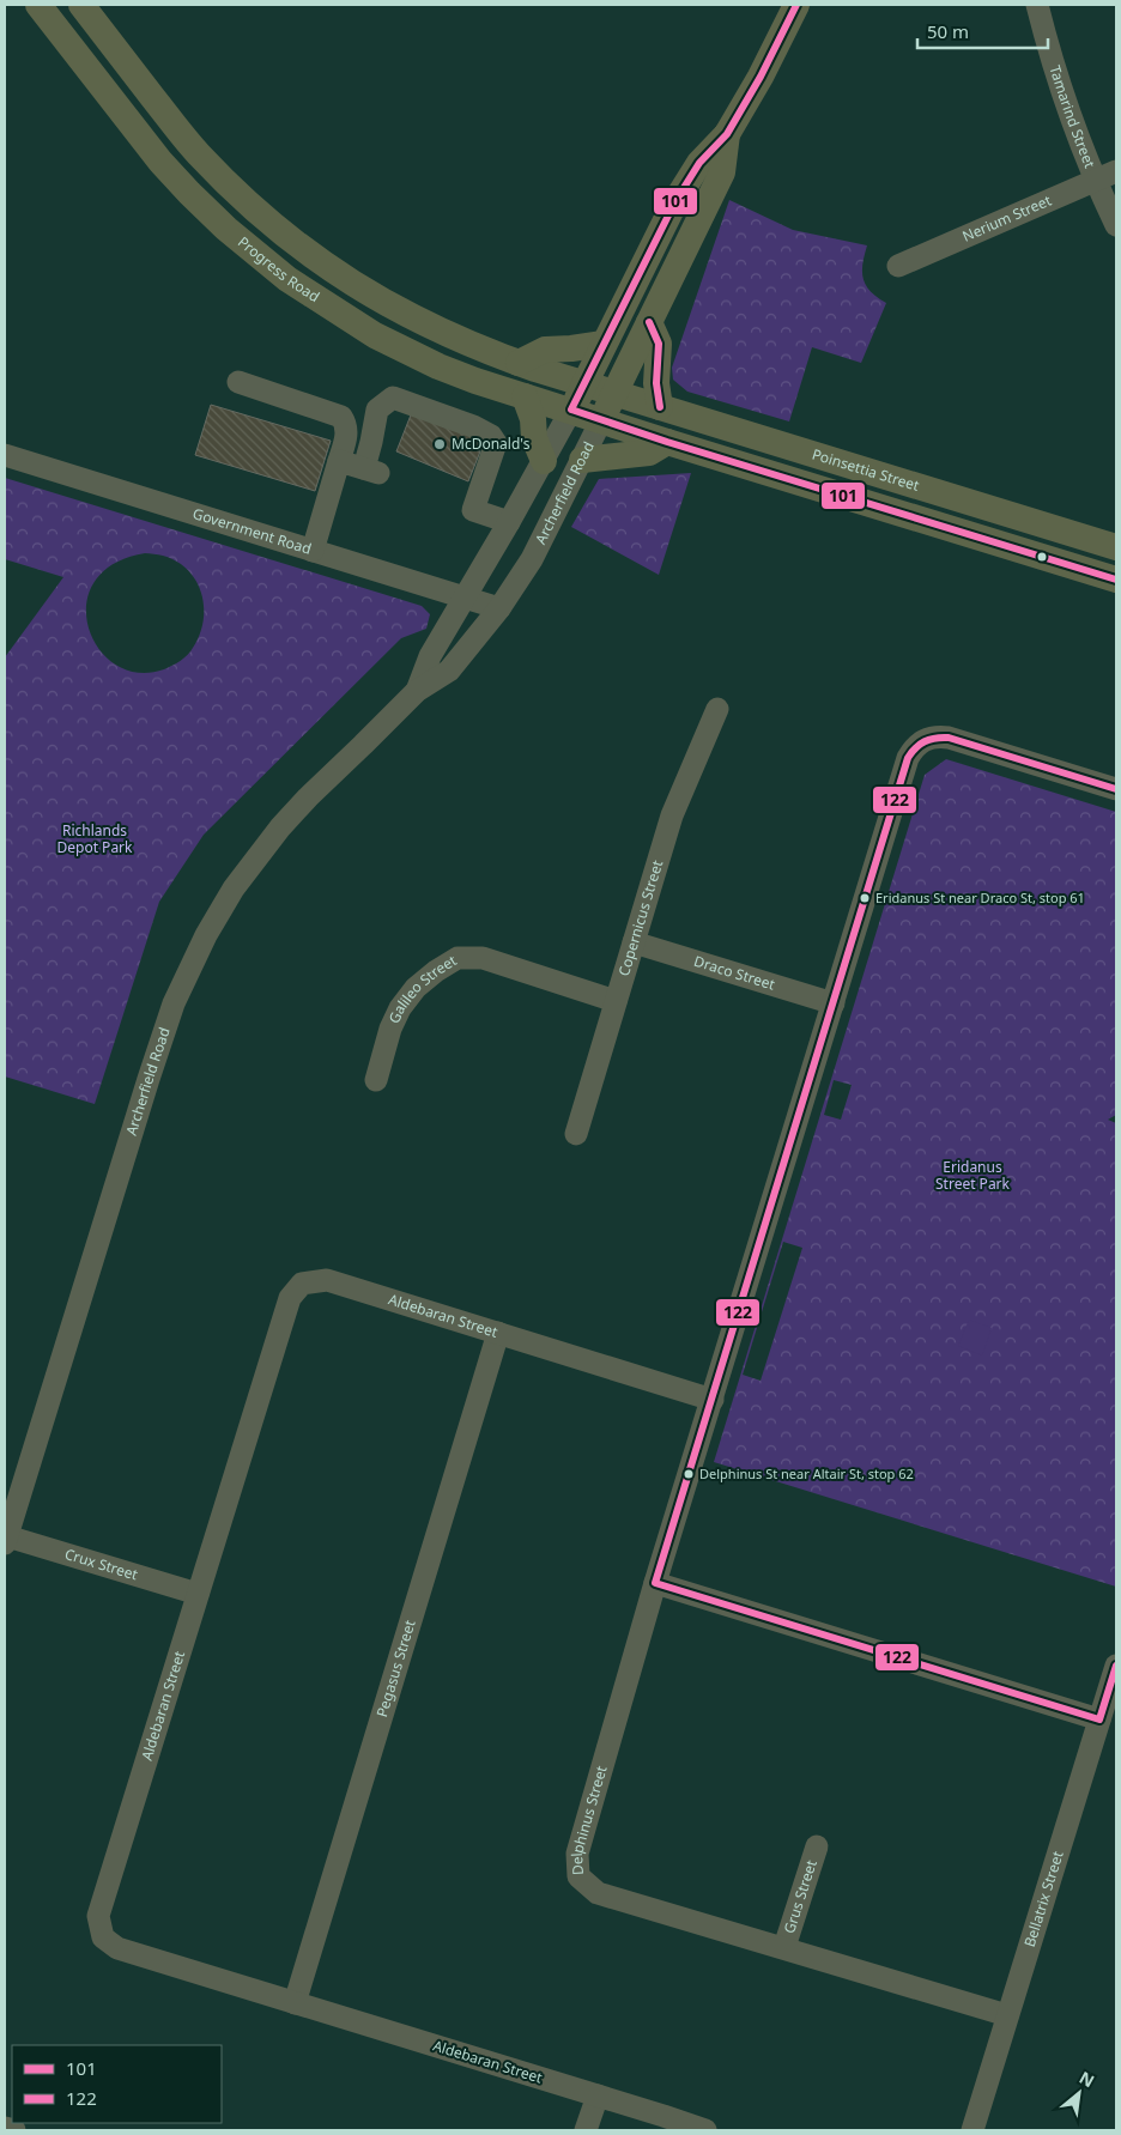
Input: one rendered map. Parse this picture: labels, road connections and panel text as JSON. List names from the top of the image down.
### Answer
{
  "streets": {
    "main road": ["Progress Road", "Poinsettia Street", "Archerfield Road"],
    "street": [
      "Tamarind Street",
      "Nerium Street",
      "Government Road",
      "Copernicus Street",
      "Draco Street",
      "Galileo Street",
      "Aldebaran Street",
      "Crux Street",
      "Pegasus Street",
      "Delphinus Street",
      "Grus Street",
      "Bellatrix Street"
    ]
  },
  "crossings": [
    ["Tamarind Street", "Nerium Street"],
    ["Progress Road", "Poinsettia Street"],
    ["Progress Road", "Archerfield Road"],
    ["Poinsettia Street", "Archerfield Road"],
    ["Archerfield Road", "Government Road"],
    ["Archerfield Road", "Crux Street"],
    ["Copernicus Street", "Draco Street"],
    ["Copernicus Street", "Galileo Street"],
    ["Draco Street", "Delphinus Street"],
    ["Aldebaran Street", "Crux Street"],
    ["Aldebaran Street", "Pegasus Street"],
    ["Aldebaran Street", "Delphinus Street"],
    ["Delphinus Street", "Grus Street"],
    ["Delphinus Street", "Bellatrix Street"]
  ],
  "parks": ["Richlands Depot Park", "Eridanus Street Park"],
  "places": ["McDonald's", "Eridanus St near Draco St, stop 61", "Delphinus St near Altair St, stop 62"],
  "lines": ["transit line 101", "transit line 122"],
  "legend": ["101", "122"],
  "scale_bar": "50 m",
  "north": "top right"
}
